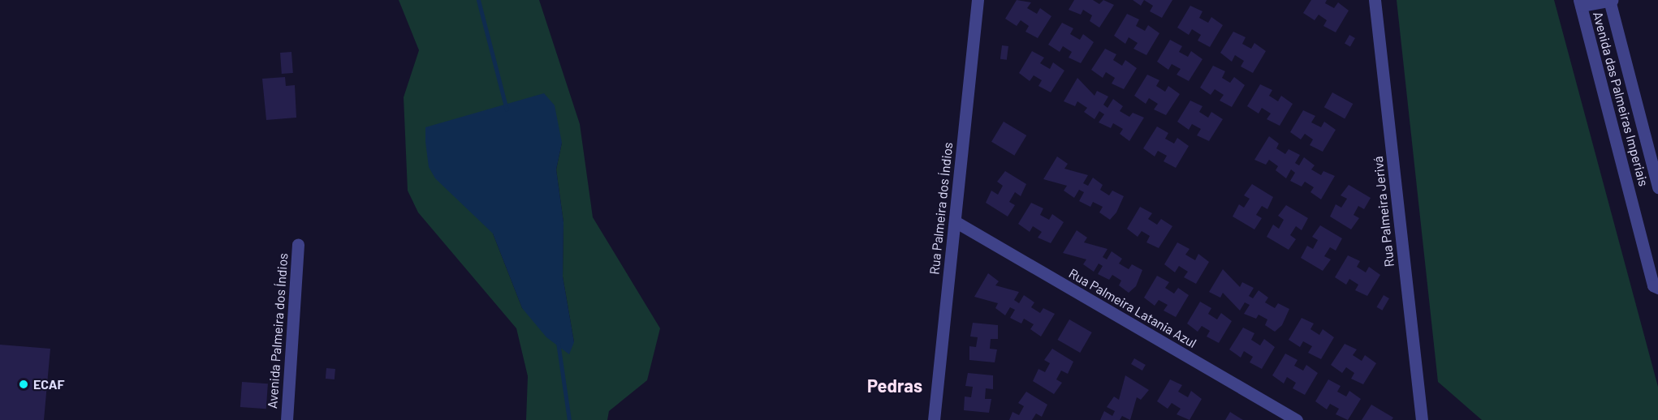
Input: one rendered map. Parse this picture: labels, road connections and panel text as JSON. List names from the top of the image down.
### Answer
{
  "streets": {
    "street": [
      "Avenida das Palmeiras Imperiais",
      "Rua Palmeira dos Índios",
      "Rua Palmeira Jerivá",
      "Rua Palmeira Latania Azul",
      "Avenida Palmeira dos Índios"
    ]
  },
  "crossings": [
    ["Rua Palmeira dos Índios", "Rua Palmeira Latania Azul"]
  ],
  "districts": ["Pedras"],
  "places": ["ECAF"]
}
